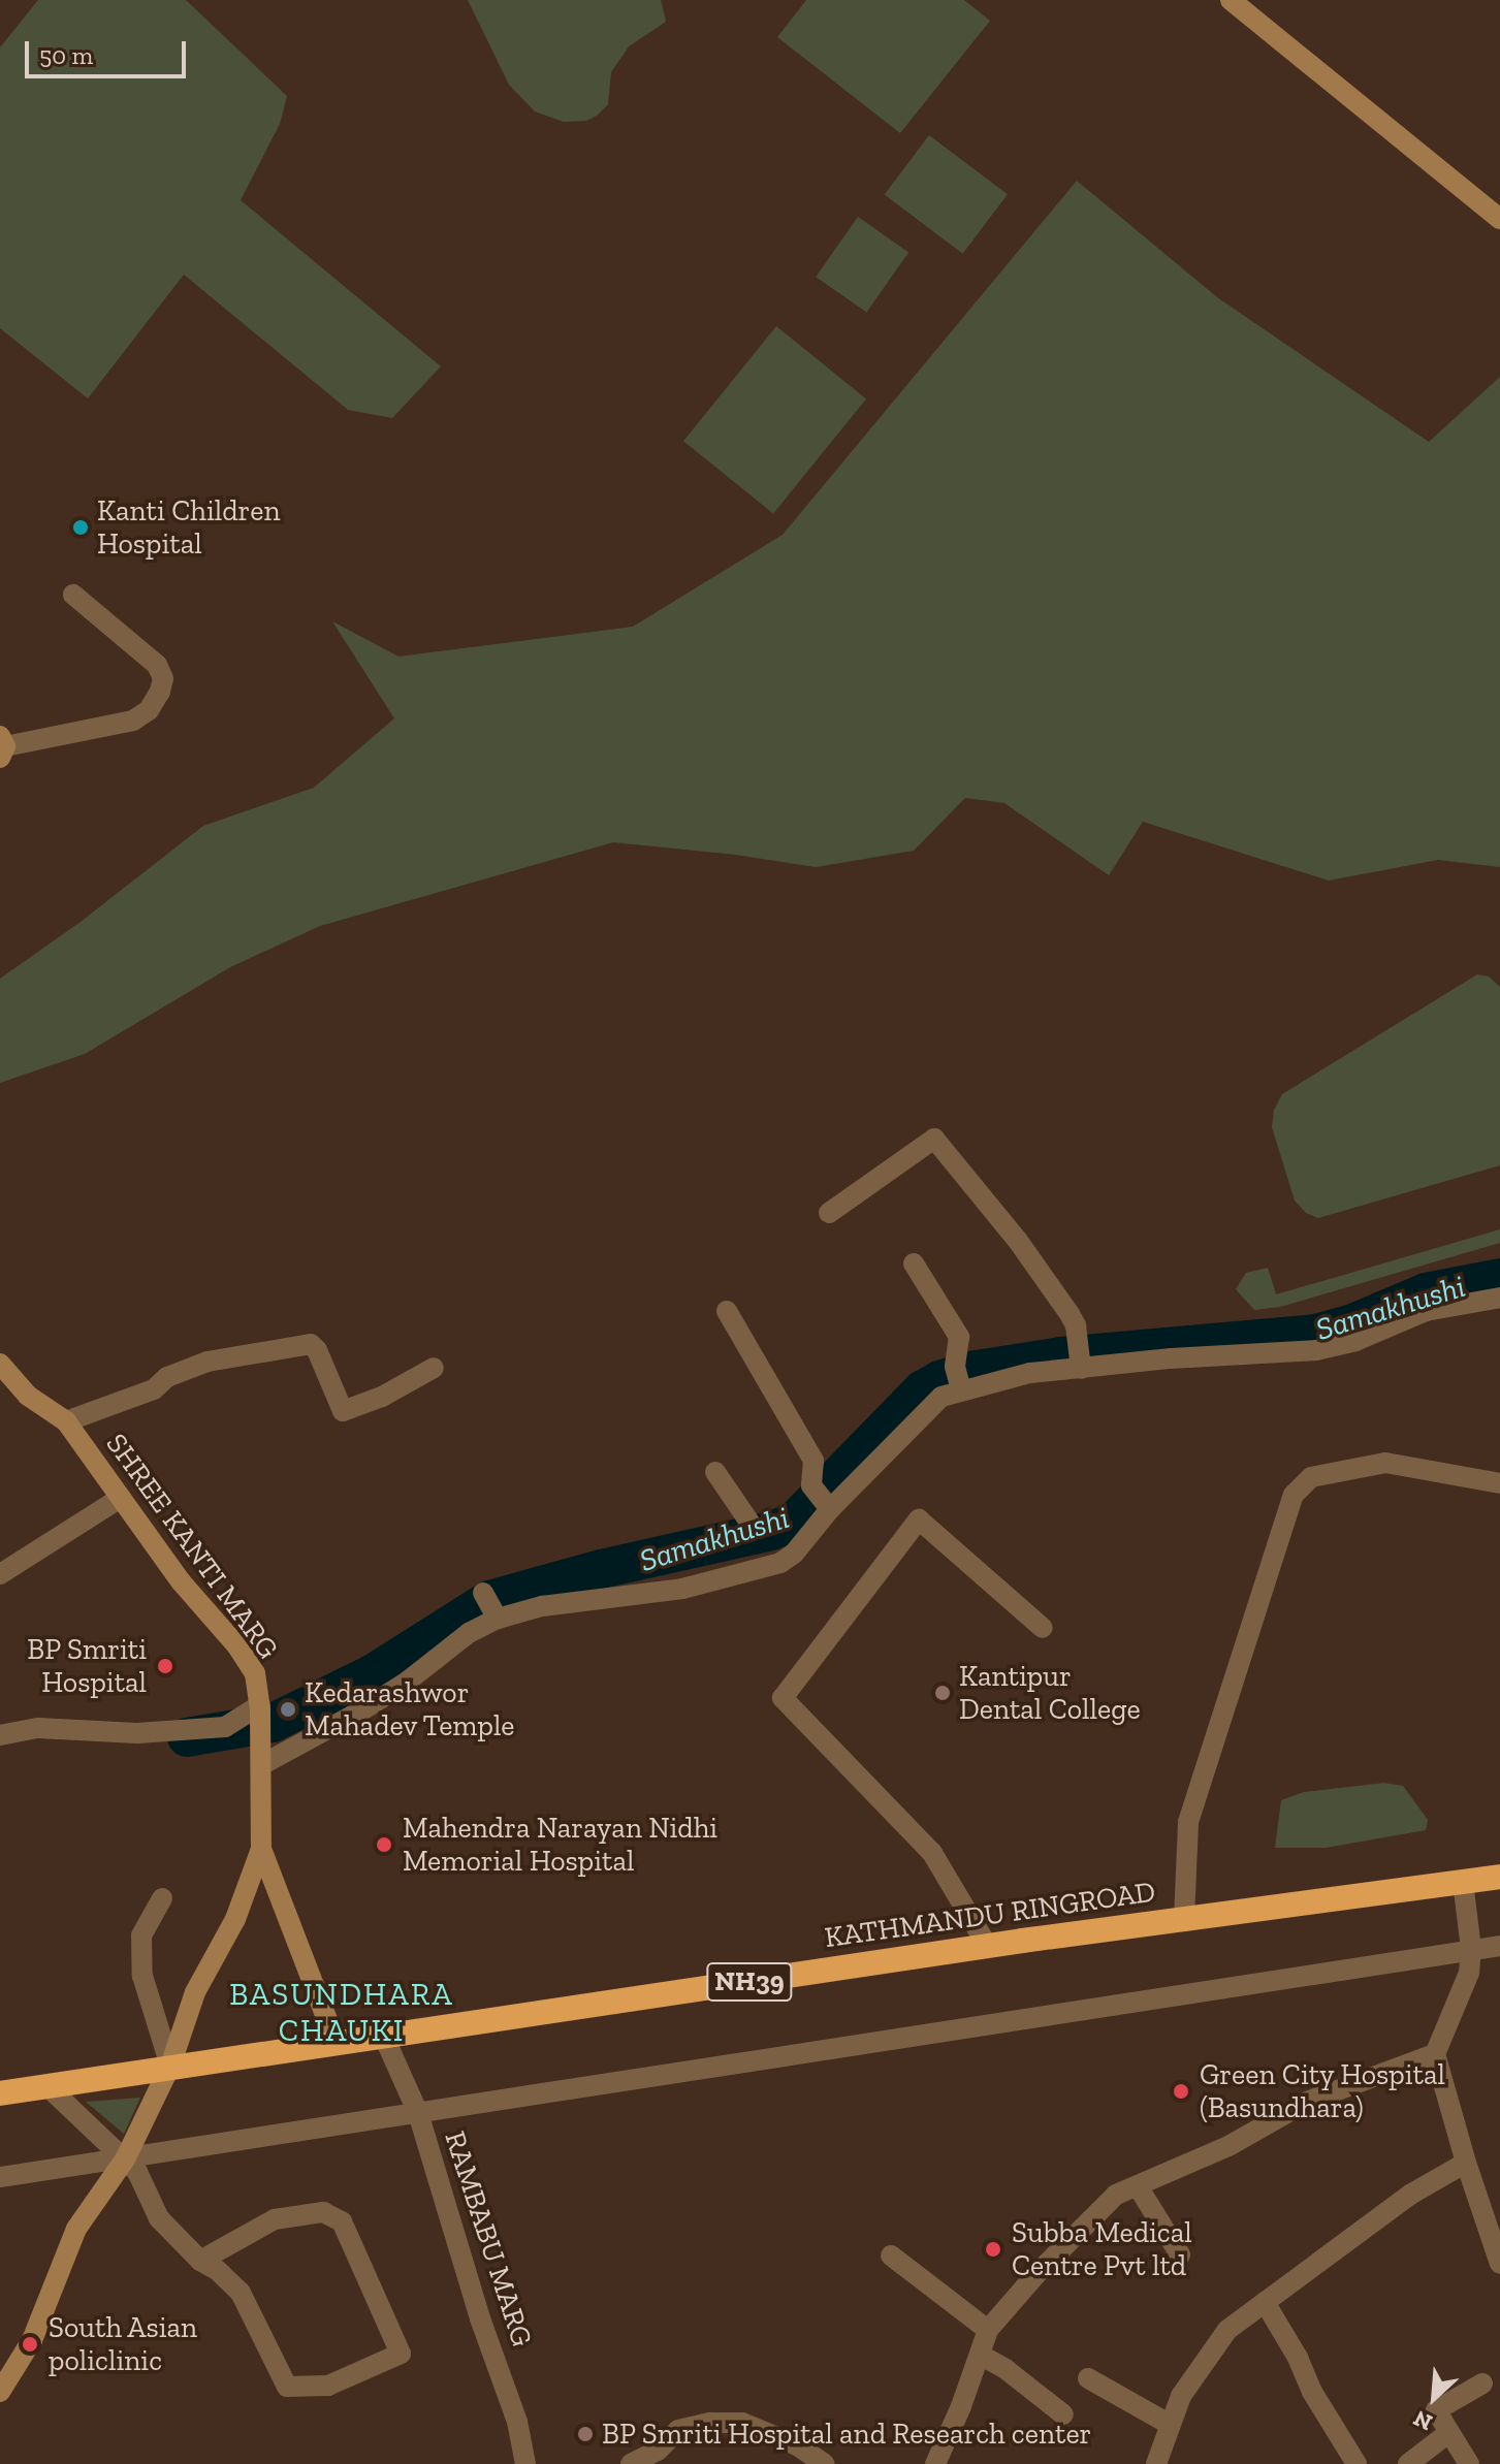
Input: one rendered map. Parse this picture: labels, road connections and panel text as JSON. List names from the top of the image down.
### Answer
{
  "streets": {
    "highway": ["KATHMANDU RINGROAD", "NH39"],
    "street": ["SHREE KANTI MARG", "RAMBABU MARG"]
  },
  "crossings": [
    ["SHREE KANTI MARG", "KATHMANDU RINGROAD"],
    ["KATHMANDU RINGROAD", "RAMBABU MARG"]
  ],
  "districts": ["BASUNDHARA CHAUKI"],
  "water": ["Samakhushi"],
  "places": [
    "Kanti Children Hospital",
    "BP Smriti Hospital",
    "Kantipur Dental College",
    "Kedarashwor Mahadev Temple",
    "Mahendra Narayan Nidhi Memorial Hospital",
    "Green City Hospital (Basundhara)",
    "Subba Medical Centre Pvt ltd",
    "South Asian policlinic",
    "BP Smriti Hospital and Research center"
  ],
  "scale_bar": "50 m",
  "north": "bottom left"
}
